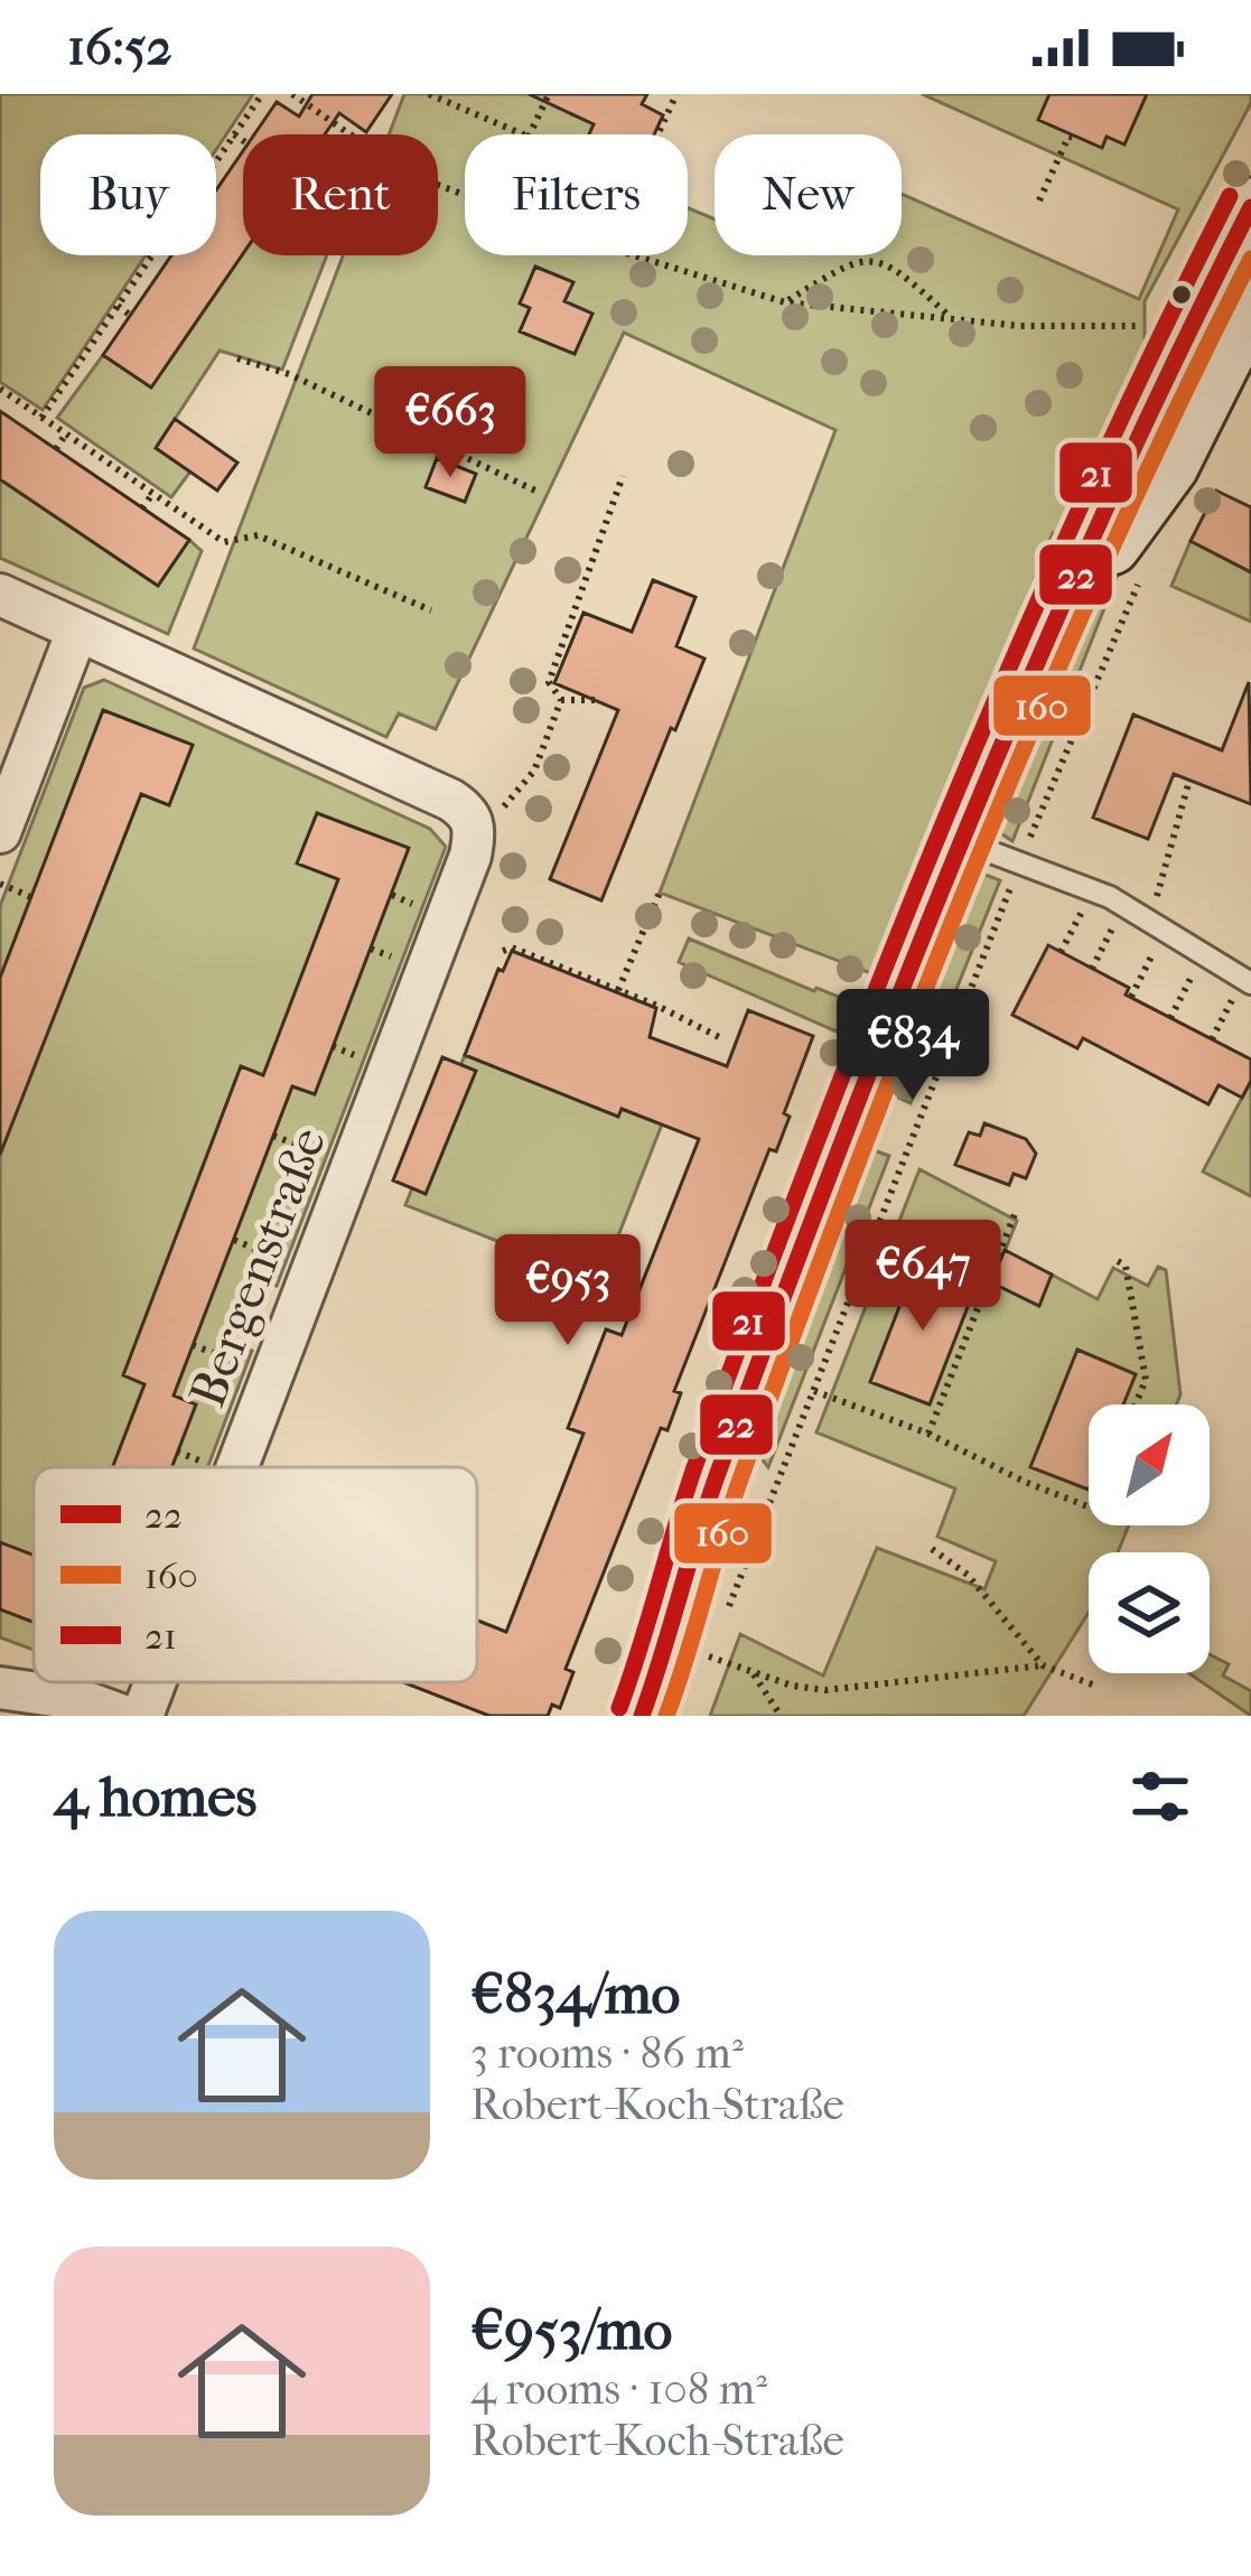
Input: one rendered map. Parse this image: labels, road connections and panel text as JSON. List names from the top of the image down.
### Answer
{
  "streets": {
    "street": ["Bergenstraße"]
  },
  "lines": ["transit line 21", "transit line 22", "transit line 160"],
  "legend": ["22", "160", "21"],
  "north": "top right",
  "page": {
    "status": "16:52",
    "chip": [
      "Buy",
      "Rent",
      "Filters",
      "New"
    ],
    "price": [
      "€663",
      "€834",
      "€647",
      "€953"
    ],
    "heading": "4 homes",
    "list": [
      {
        "name": "€834/mo",
        "note": "3 rooms · 86 m² · Robert-Koch-Straße"
      },
      {
        "name": "€953/mo",
        "note": "4 rooms · 108 m² · Robert-Koch-Straße"
      }
    ]
  }
}
